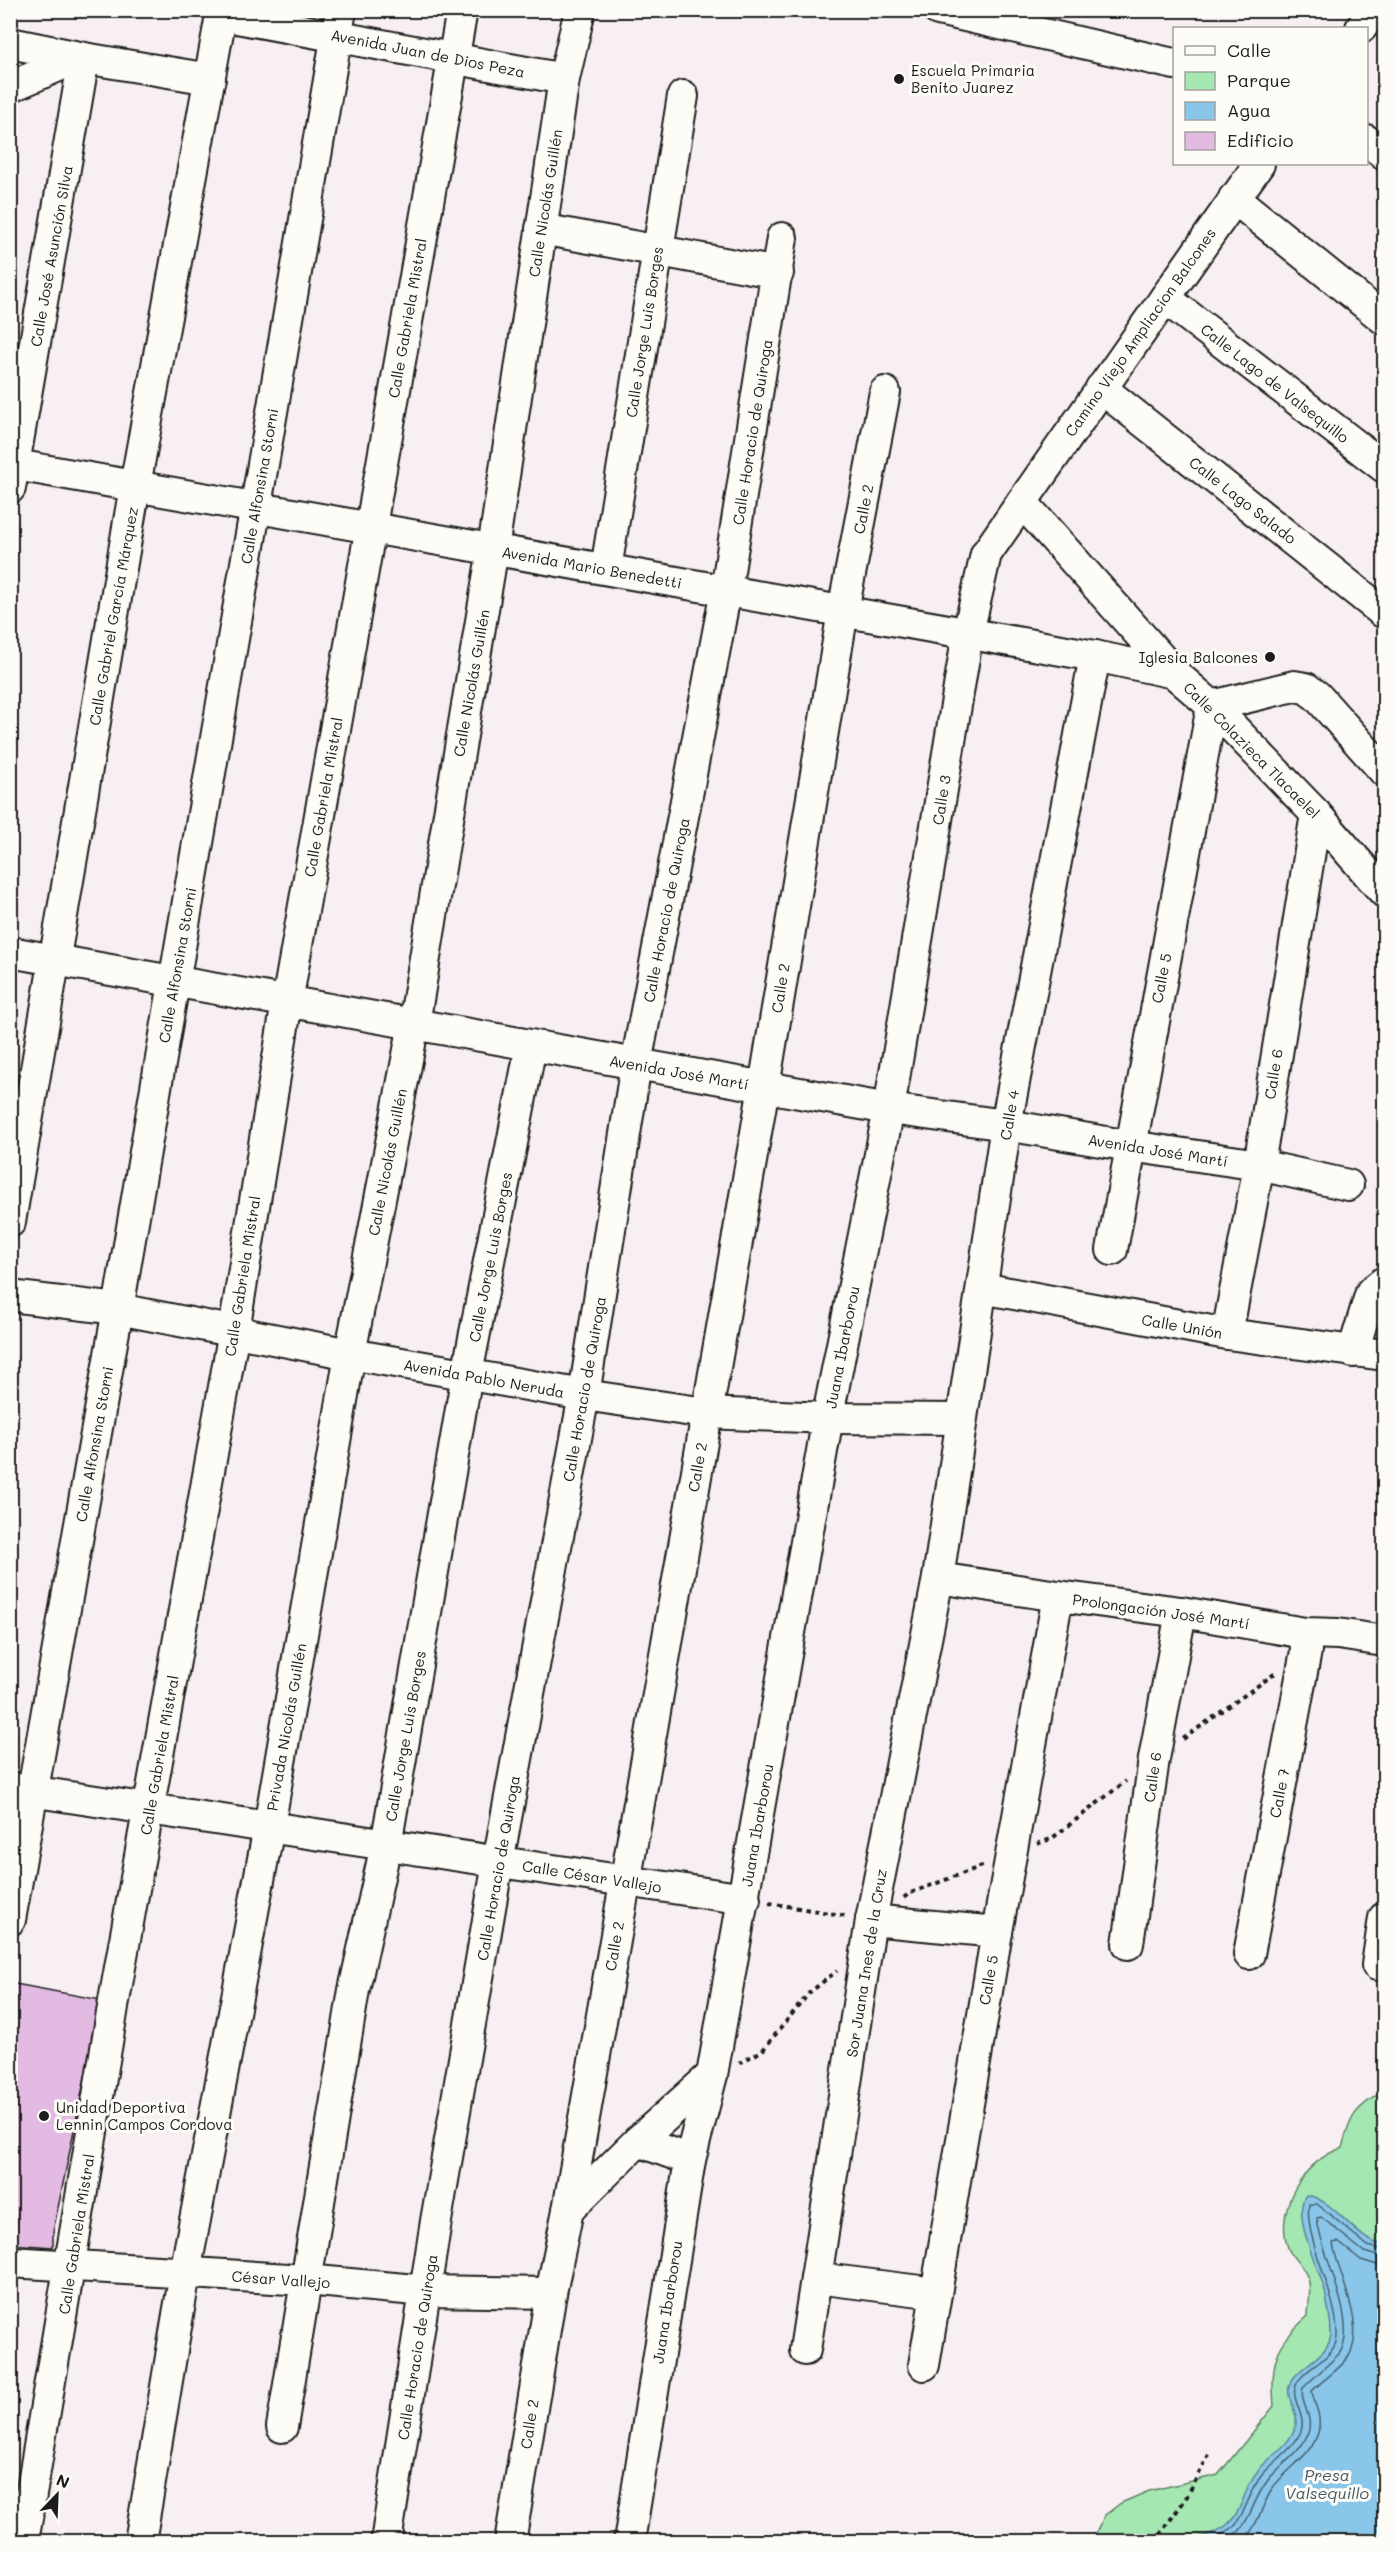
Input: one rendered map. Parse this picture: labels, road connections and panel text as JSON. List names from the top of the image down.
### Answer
{
  "streets": {
    "street": [
      "Avenida Juan de Dios Peza",
      "Calle Nicolás Guillén",
      "Calle José Asunción Silva",
      "Calle Gabriela Mistral",
      "Calle Jorge Luis Borges",
      "Camino Viejo Ampliacion Balcones",
      "Calle Lago de Valsequillo",
      "Calle Horacio de Quiroga",
      "Calle Alfonsina Storni",
      "Calle Lago Salado",
      "Calle 2",
      "Avenida Mario Benedetti",
      "Calle Gabriel García Márquez",
      "Calle Colazieca Tlacaelel",
      "Calle 3",
      "Calle 5",
      "Avenida José Martí",
      "Calle 6",
      "Calle 4",
      "Calle Unión",
      "Juana Ibarborou",
      "Avenida Pablo Neruda",
      "Prolongación José Martí",
      "Privada Nicolás Guillén",
      "Calle 7",
      "Calle César Vallejo",
      "Sor Juana Ines de la Cruz",
      "César Vallejo"
    ]
  },
  "crossings": [
    ["Avenida Juan de Dios Peza", "Calle Nicolás Guillén"],
    ["Avenida Juan de Dios Peza", "Calle Gabriela Mistral"],
    ["Avenida Juan de Dios Peza", "Calle Alfonsina Storni"],
    ["Avenida Juan de Dios Peza", "Calle Gabriel García Márquez"],
    ["Calle Nicolás Guillén", "Avenida Mario Benedetti"],
    ["Calle Nicolás Guillén", "Avenida José Martí"],
    ["Calle Nicolás Guillén", "Avenida Pablo Neruda"],
    ["Calle Nicolás Guillén", "Privada Nicolás Guillén"],
    ["Calle José Asunción Silva", "Avenida Mario Benedetti"],
    ["Calle Gabriela Mistral", "Avenida Mario Benedetti"],
    ["Calle Gabriela Mistral", "Avenida José Martí"],
    ["Calle Gabriela Mistral", "Avenida Pablo Neruda"],
    ["Calle Gabriela Mistral", "Calle César Vallejo"],
    ["Calle Gabriela Mistral", "César Vallejo"],
    ["Calle Jorge Luis Borges", "Avenida Mario Benedetti"],
    ["Calle Jorge Luis Borges", "Avenida José Martí"],
    ["Calle Jorge Luis Borges", "Avenida Pablo Neruda"],
    ["Calle Jorge Luis Borges", "Calle César Vallejo"],
    ["Calle Jorge Luis Borges", "César Vallejo"],
    ["Camino Viejo Ampliacion Balcones", "Calle Lago de Valsequillo"],
    ["Camino Viejo Ampliacion Balcones", "Calle Lago Salado"],
    ["Camino Viejo Ampliacion Balcones", "Calle Colazieca Tlacaelel"],
    ["Camino Viejo Ampliacion Balcones", "Calle 3"],
    ["Calle Horacio de Quiroga", "Avenida Mario Benedetti"],
    ["Calle Horacio de Quiroga", "Avenida José Martí"],
    ["Calle Horacio de Quiroga", "Avenida Pablo Neruda"],
    ["Calle Horacio de Quiroga", "Calle César Vallejo"],
    ["Calle Horacio de Quiroga", "César Vallejo"],
    ["Calle Alfonsina Storni", "Avenida Mario Benedetti"],
    ["Calle Alfonsina Storni", "Avenida José Martí"],
    ["Calle Alfonsina Storni", "Avenida Pablo Neruda"],
    ["Calle Alfonsina Storni", "Calle César Vallejo"],
    ["Calle 2", "Avenida Mario Benedetti"],
    ["Calle 2", "Avenida José Martí"],
    ["Calle 2", "Avenida Pablo Neruda"],
    ["Calle 2", "Calle César Vallejo"],
    ["Calle 2", "César Vallejo"],
    ["Avenida Mario Benedetti", "Calle Gabriel García Márquez"],
    ["Avenida Mario Benedetti", "Calle Colazieca Tlacaelel"],
    ["Avenida Mario Benedetti", "Calle 3"],
    ["Avenida Mario Benedetti", "Calle 4"],
    ["Calle Gabriel García Márquez", "Avenida José Martí"],
    ["Calle Colazieca Tlacaelel", "Calle 3"],
    ["Calle Colazieca Tlacaelel", "Calle 5"],
    ["Calle Colazieca Tlacaelel", "Calle 6"],
    ["Calle 3", "Avenida José Martí"],
    ["Calle 3", "Juana Ibarborou"],
    ["Calle 5", "Avenida José Martí"],
    ["Calle 5", "Prolongación José Martí"],
    ["Avenida José Martí", "Calle 6"],
    ["Avenida José Martí", "Calle 4"],
    ["Avenida José Martí", "Juana Ibarborou"],
    ["Calle 6", "Calle Unión"],
    ["Calle 6", "Prolongación José Martí"],
    ["Calle 4", "Calle Unión"],
    ["Calle 4", "Avenida Pablo Neruda"],
    ["Calle 4", "Prolongación José Martí"],
    ["Calle 4", "Sor Juana Ines de la Cruz"],
    ["Juana Ibarborou", "Avenida Pablo Neruda"],
    ["Juana Ibarborou", "Calle César Vallejo"],
    ["Avenida Pablo Neruda", "Privada Nicolás Guillén"],
    ["Prolongación José Martí", "Calle 7"],
    ["Prolongación José Martí", "Sor Juana Ines de la Cruz"],
    ["Privada Nicolás Guillén", "Calle César Vallejo"],
    ["Privada Nicolás Guillén", "César Vallejo"]
  ],
  "water": ["Presa Valsequillo"],
  "places": ["Escuela Primaria Benito Juarez", "Iglesia Balcones", "Unidad Deportiva Lennin Campos Cordova"],
  "legend": [
    "Calle",
    "Parque",
    "Agua",
    "Edificio"
  ],
  "north": "top right"
}
